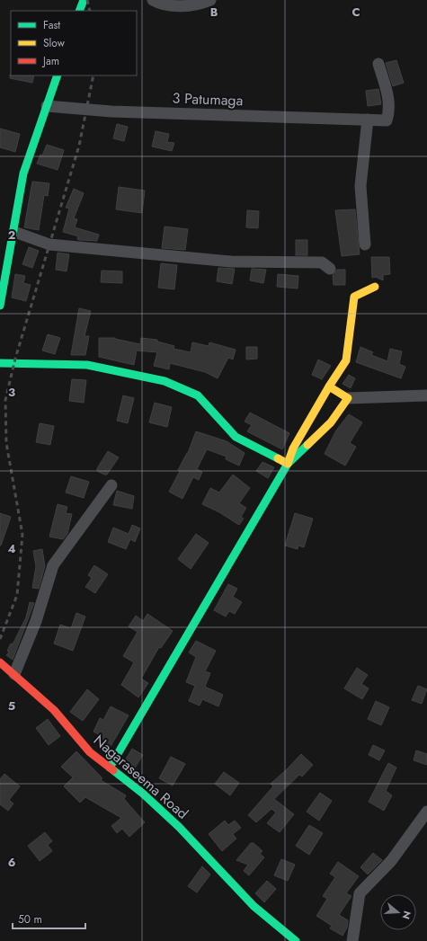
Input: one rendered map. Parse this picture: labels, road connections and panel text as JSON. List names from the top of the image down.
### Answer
{
  "streets": {
    "street": ["3 Patumaga", "Nagaraseema Road"]
  },
  "legend": ["Fast", "Slow", "Jam"],
  "scale_bar": "50 m",
  "north": "right",
  "grid": {
    "columns": ["B", "C"],
    "rows": [
      "2",
      "3",
      "4",
      "5",
      "6"
    ]
  }
}
